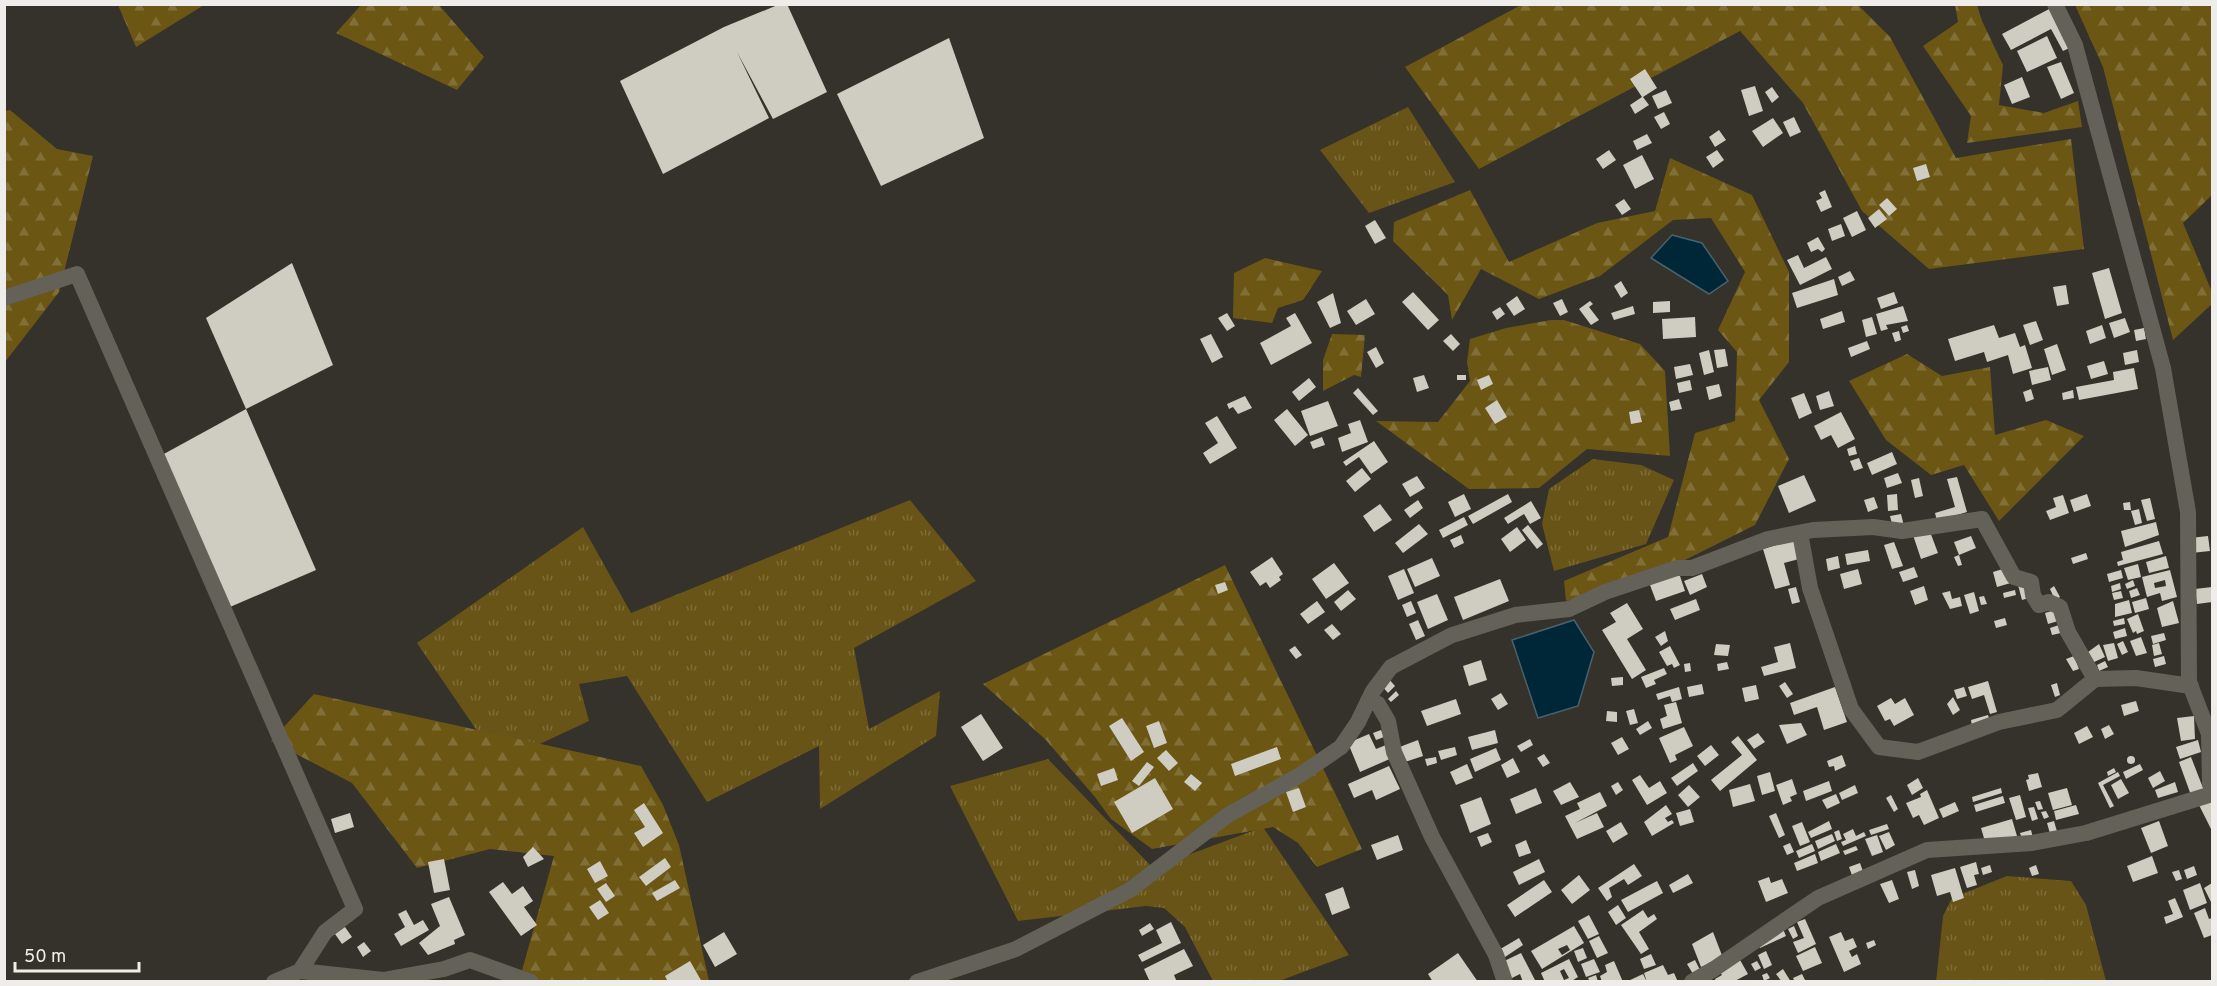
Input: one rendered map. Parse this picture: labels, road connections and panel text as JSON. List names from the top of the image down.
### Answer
{
  "scale_bar": "50 m"
}
